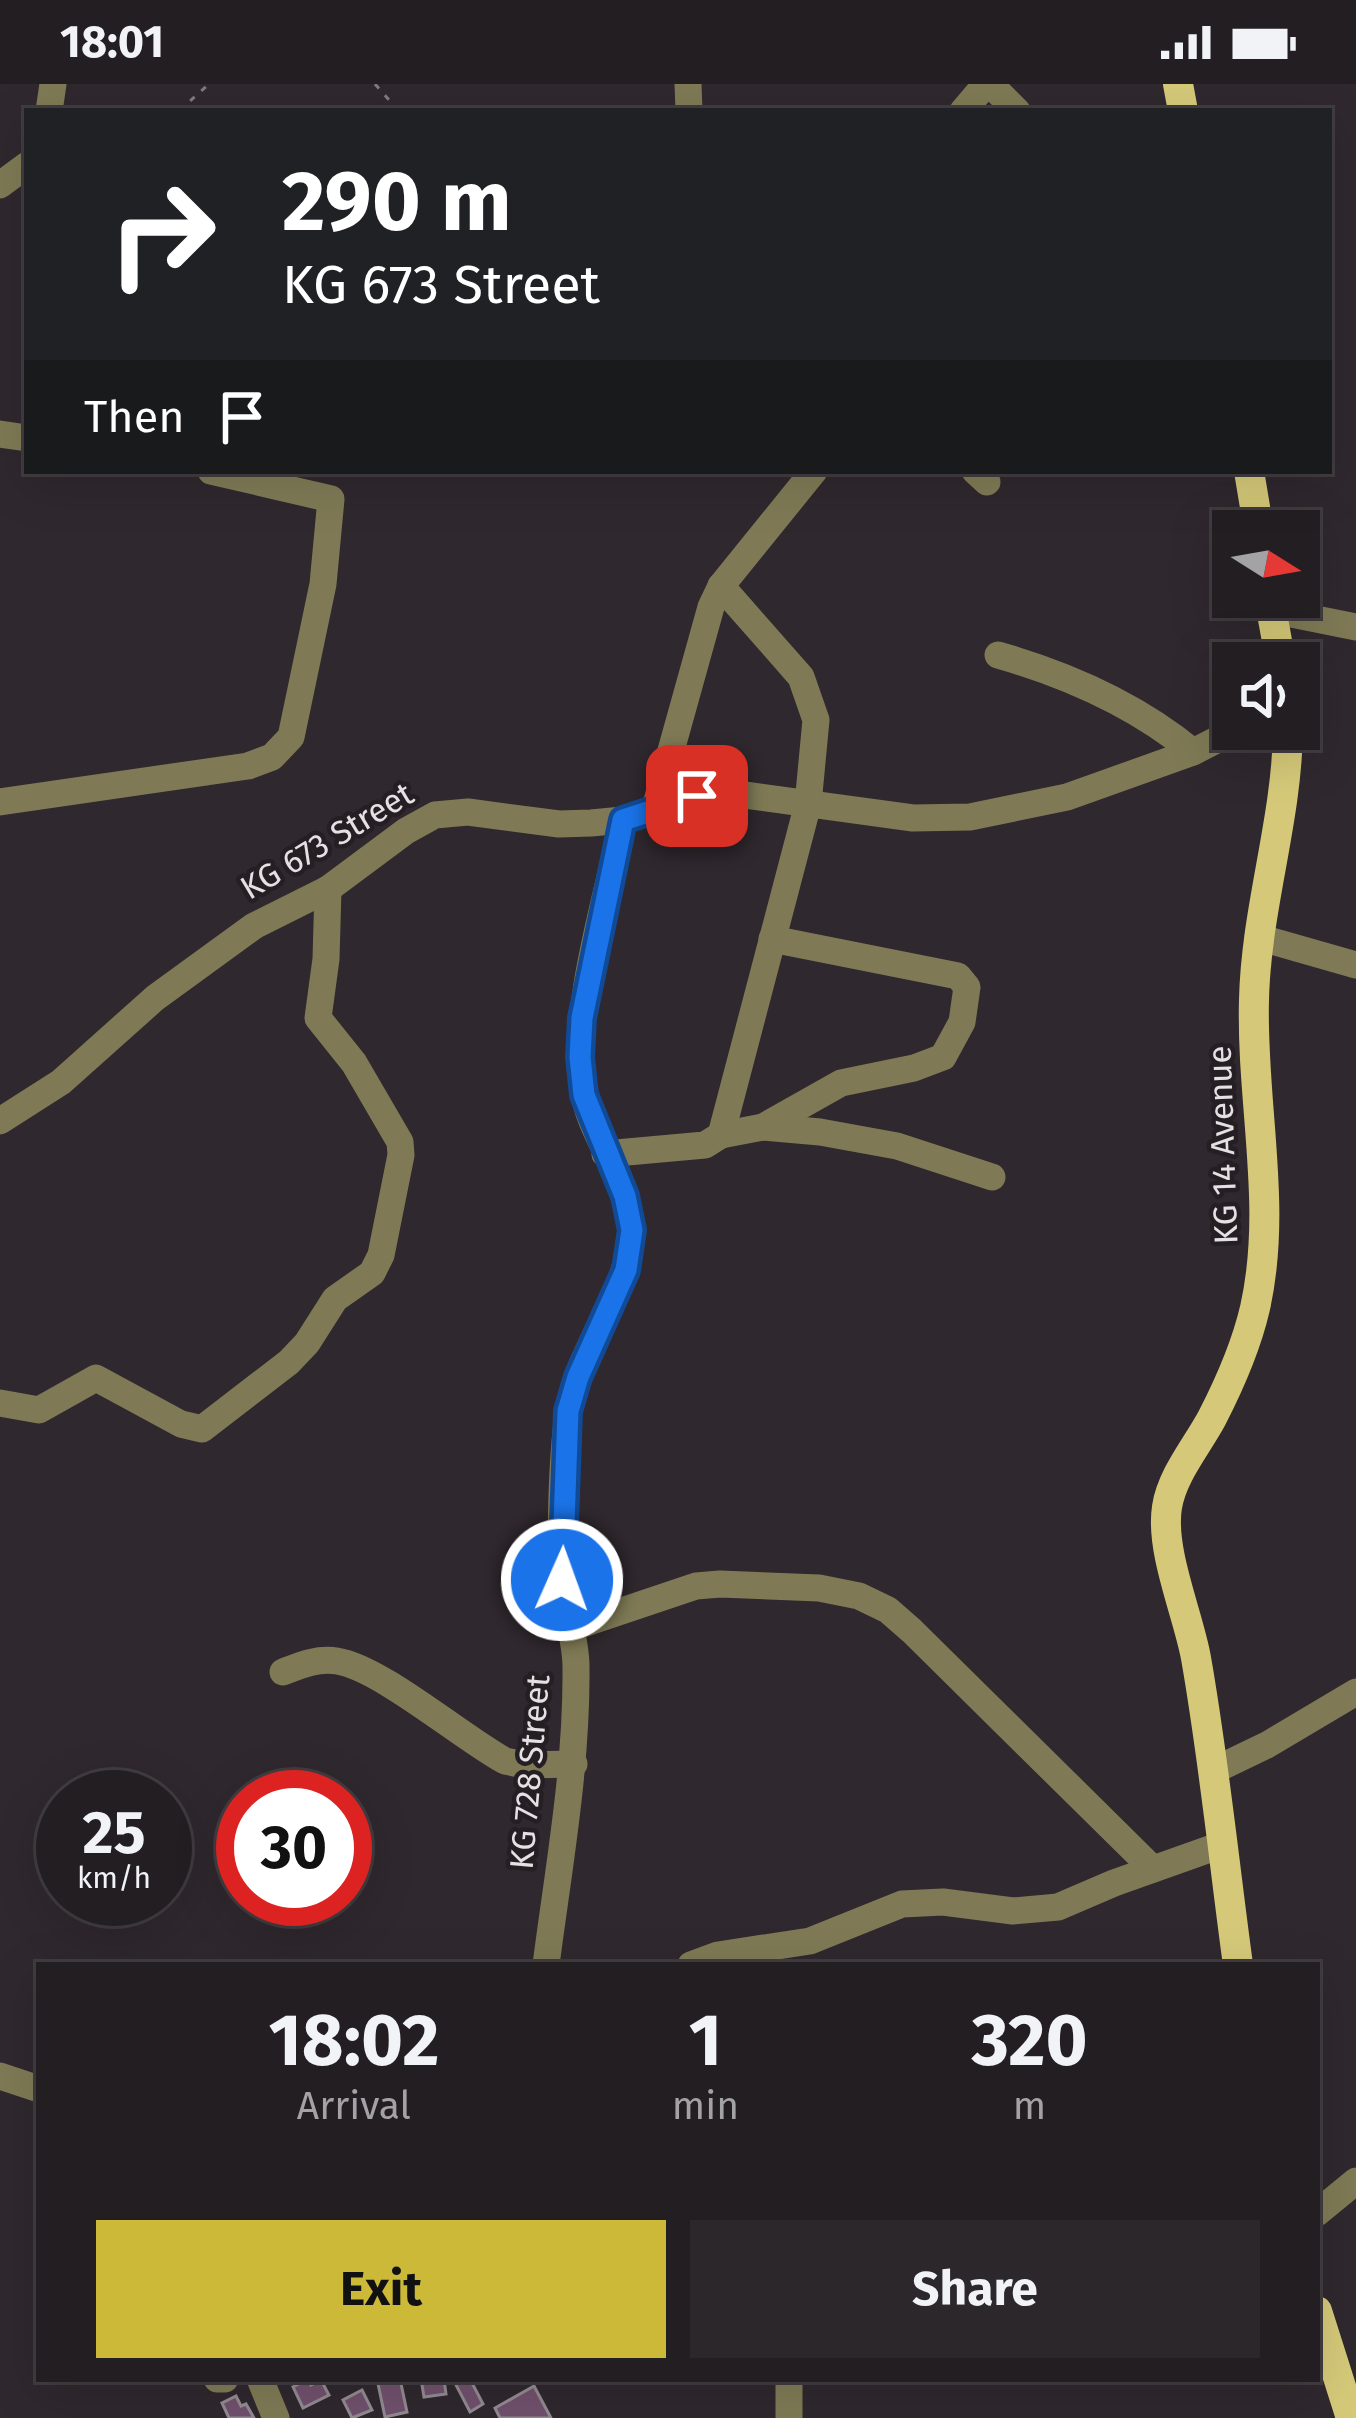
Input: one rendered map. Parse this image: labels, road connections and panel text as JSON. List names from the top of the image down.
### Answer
{
  "streets": {
    "main road": ["KG 14 Avenue"],
    "street": ["KG 673 Street", "KG 728 Street"]
  },
  "crossings": [
    ["KG 673 Street", "KG 728 Street"]
  ],
  "north": "right",
  "page": {
    "status": "18:01",
    "turn": ["290 m", "KG 673 Street"],
    "then": "Then",
    "speed": "25 km/h",
    "limit": "30",
    "eta": [
      "18:02",
      "Arrival",
      "1",
      "min",
      "320",
      "m"
    ],
    "buttons": ["Exit", "Share"]
  }
}
